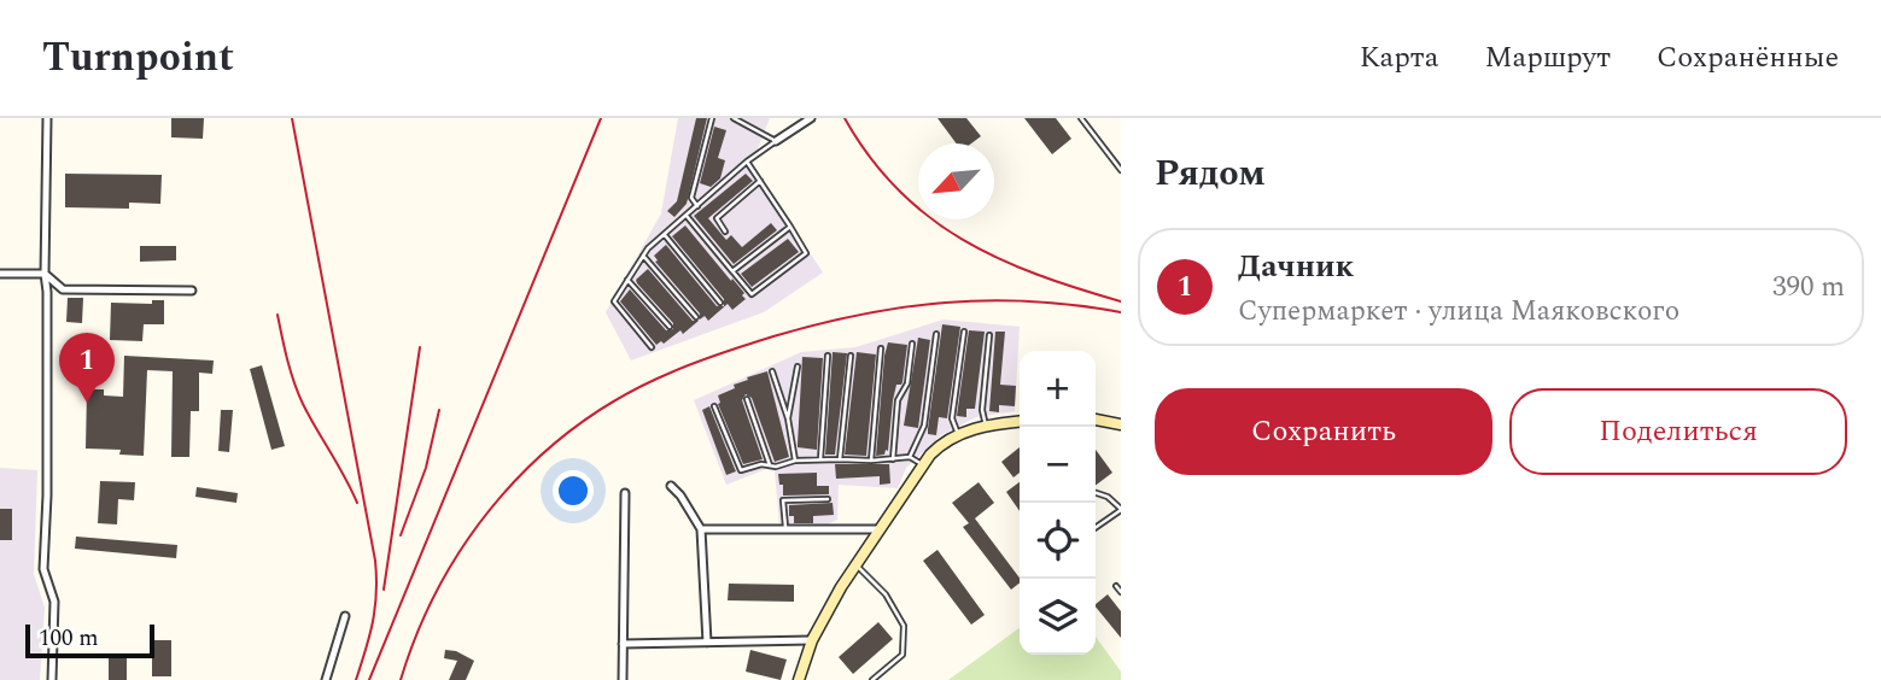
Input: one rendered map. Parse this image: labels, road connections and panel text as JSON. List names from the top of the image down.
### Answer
{
  "scale_bar": "100 m",
  "north": "bottom left",
  "page": {
    "header": "Turnpoint",
    "nav": ["Карта", "Маршрут", "Сохранённые"],
    "heading": "Рядом",
    "list": [
      {
        "mark": "1",
        "name": "Дачник",
        "note": "Супермаркет · улица Маяковского",
        "value": "390 m"
      }
    ],
    "pins": "1",
    "map_buttons": ["+", "−"],
    "buttons": ["Сохранить", "Поделиться"],
    "scale": "100 m"
  }
}
